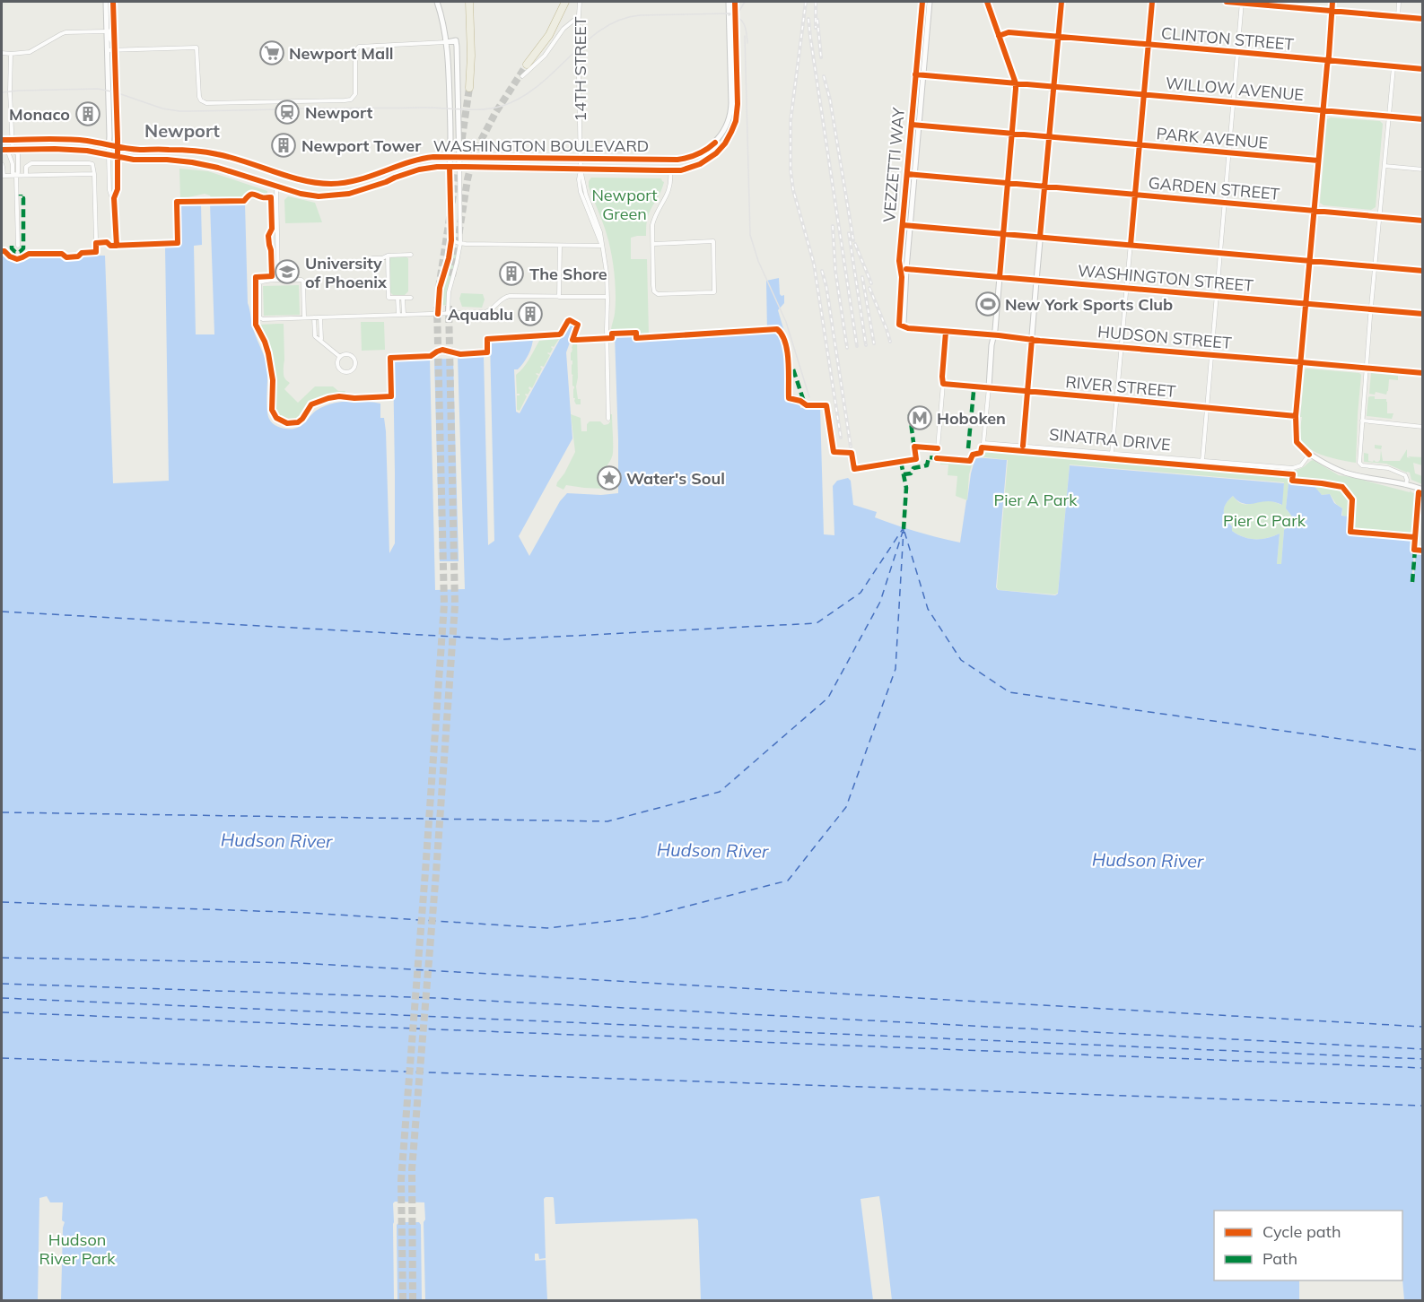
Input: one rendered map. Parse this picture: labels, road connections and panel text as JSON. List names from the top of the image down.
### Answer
{
  "streets": {
    "street": [
      "CLINTON STREET",
      "14TH STREET",
      "WILLOW AVENUE",
      "PARK AVENUE",
      "WASHINGTON BOULEVARD",
      "GARDEN STREET",
      "WASHINGTON STREET",
      "HUDSON STREET",
      "RIVER STREET",
      "SINATRA DRIVE"
    ],
    "cycle path": ["VEZZETTI WAY"]
  },
  "crossings": [
    ["14TH STREET", "WASHINGTON BOULEVARD"],
    ["WASHINGTON STREET", "HUDSON STREET"],
    ["RIVER STREET", "SINATRA DRIVE"]
  ],
  "districts": ["Newport"],
  "water": ["Hudson River"],
  "parks": [
    "Newport Green",
    "Pier A Park",
    "Pier C Park",
    "Hudson River Park"
  ],
  "places": {
    "supermarket": ["Newport Mall"],
    "station": ["Newport"],
    "building": [
      "Monaco",
      "Newport Tower",
      "The Shore",
      "Aquablu"
    ],
    "school or university": ["University of Phoenix"],
    "sports": ["New York Sports Club"],
    "metro station": ["Hoboken"],
    "place": ["Water's Soul"]
  },
  "legend": ["Cycle path", "Path"]
}
